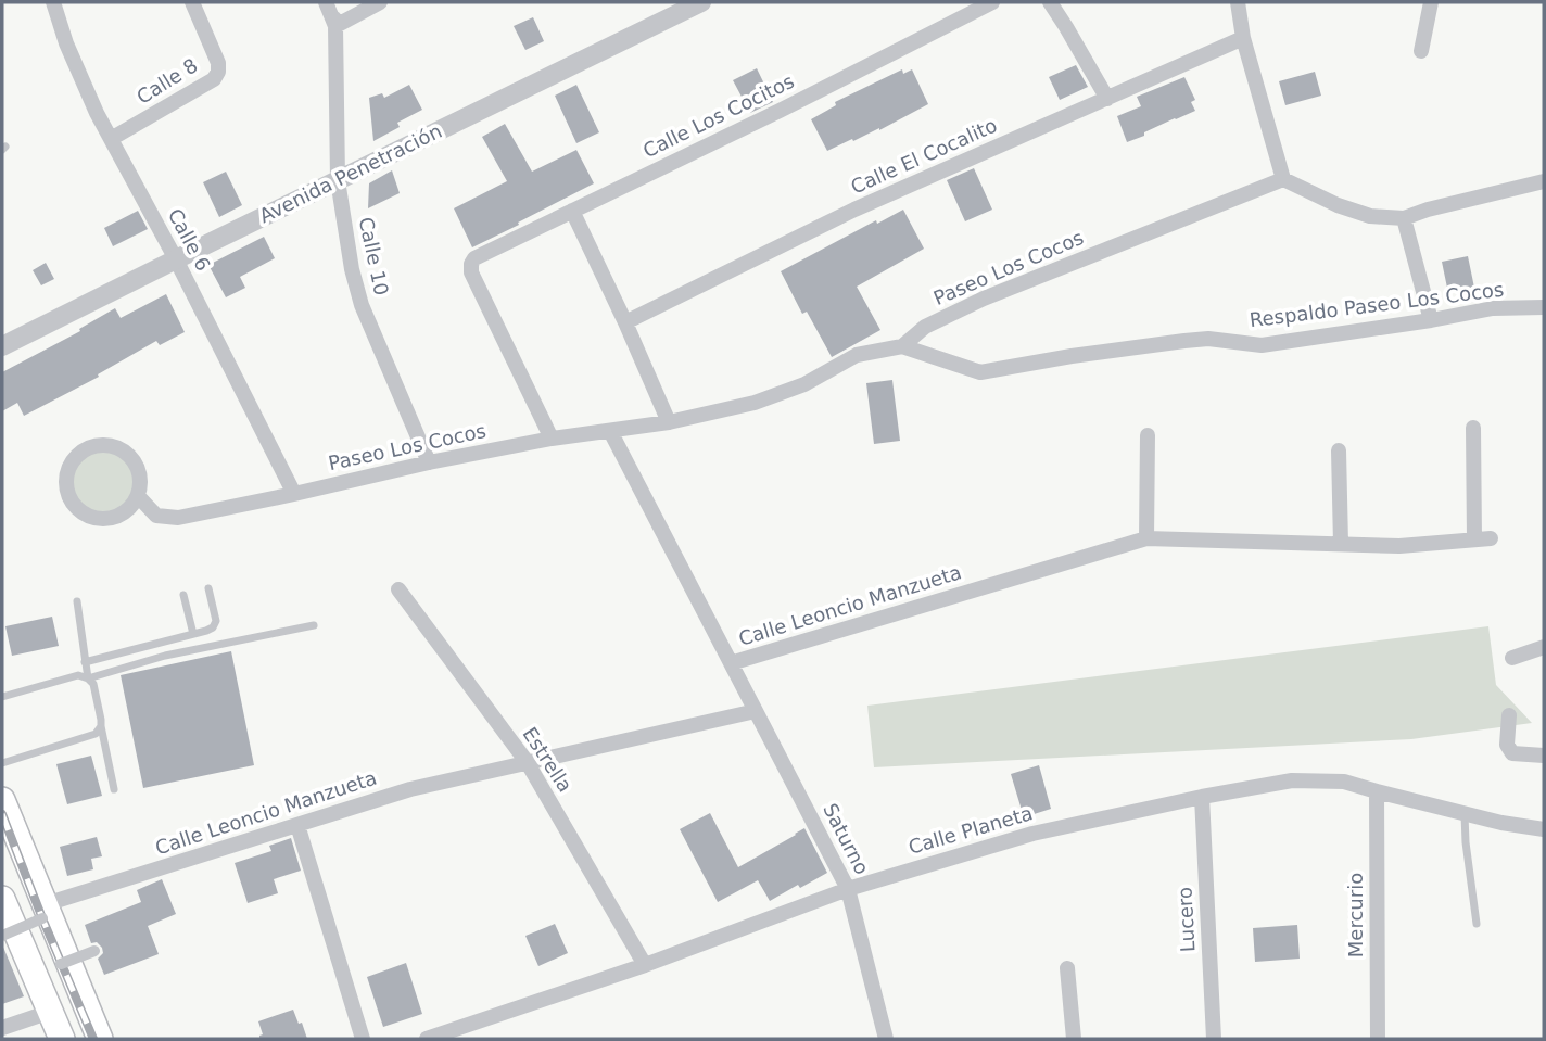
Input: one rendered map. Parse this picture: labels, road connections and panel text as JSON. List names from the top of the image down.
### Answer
{
  "streets": {
    "street": [
      "Calle 8",
      "Calle Los Cocitos",
      "Calle El Cocalito",
      "Avenida Penetración",
      "Calle 6",
      "Calle 10",
      "Paseo Los Cocos",
      "Respaldo Paseo Los Cocos",
      "Calle Leoncio Manzueta",
      "Estrella",
      "Calle Planeta",
      "Saturno",
      "Mercurio",
      "Lucero"
    ]
  },
  "crossings": [
    ["Calle 8", "Calle 6"],
    ["Calle Los Cocitos", "Paseo Los Cocos"],
    ["Avenida Penetración", "Calle 6"],
    ["Avenida Penetración", "Calle 10"],
    ["Calle 6", "Paseo Los Cocos"],
    ["Calle 10", "Paseo Los Cocos"],
    ["Paseo Los Cocos", "Respaldo Paseo Los Cocos"],
    ["Calle Leoncio Manzueta", "Estrella"],
    ["Calle Leoncio Manzueta", "Saturno"],
    ["Estrella", "Calle Planeta"],
    ["Calle Planeta", "Saturno"],
    ["Calle Planeta", "Mercurio"],
    ["Calle Planeta", "Lucero"]
  ]
}
